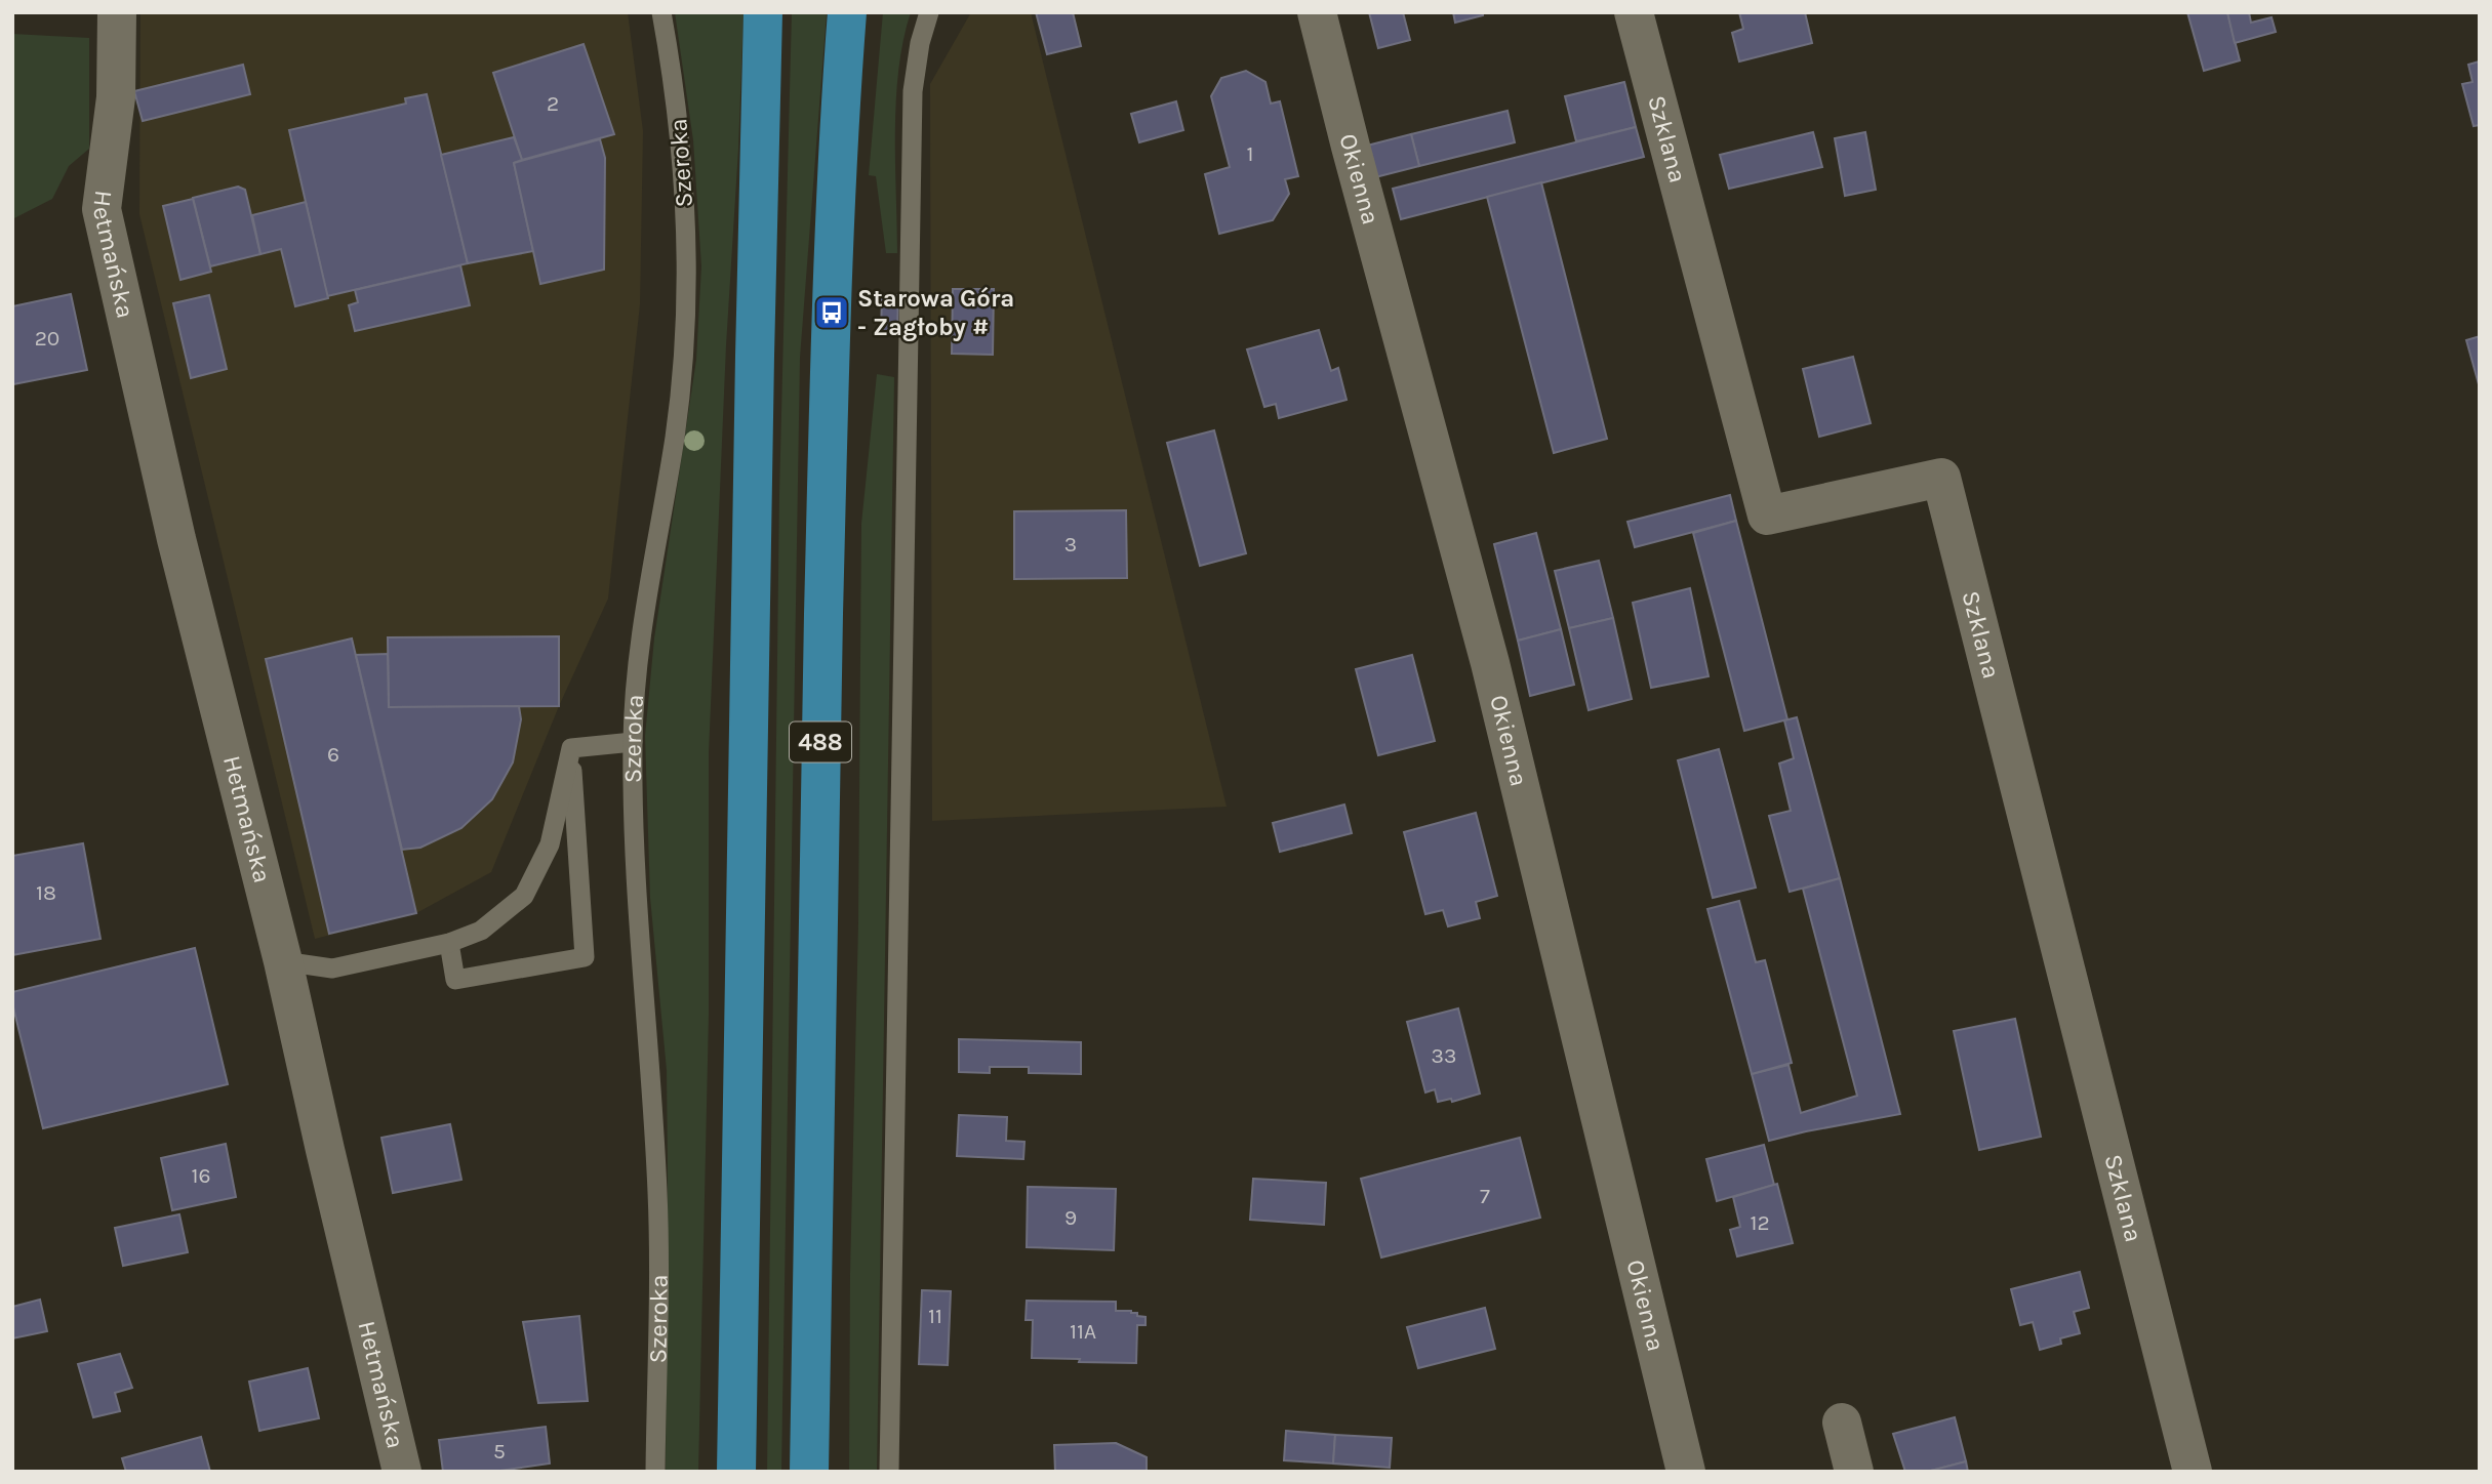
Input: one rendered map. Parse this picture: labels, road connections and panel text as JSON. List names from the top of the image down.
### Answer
{
  "streets": {
    "main road": ["488"],
    "street": ["Szklana", "Okienna", "Hetmańska"],
    "lane": ["Szeroka"]
  },
  "places": {
    "bus stop": ["Starowa Góra - Zagłoby #"]
  },
  "house_numbers": [
    "2",
    "1",
    "20",
    "3",
    "6",
    "18",
    "33",
    "16",
    "7",
    "9",
    "12",
    "11",
    "11A",
    "5"
  ]
}
